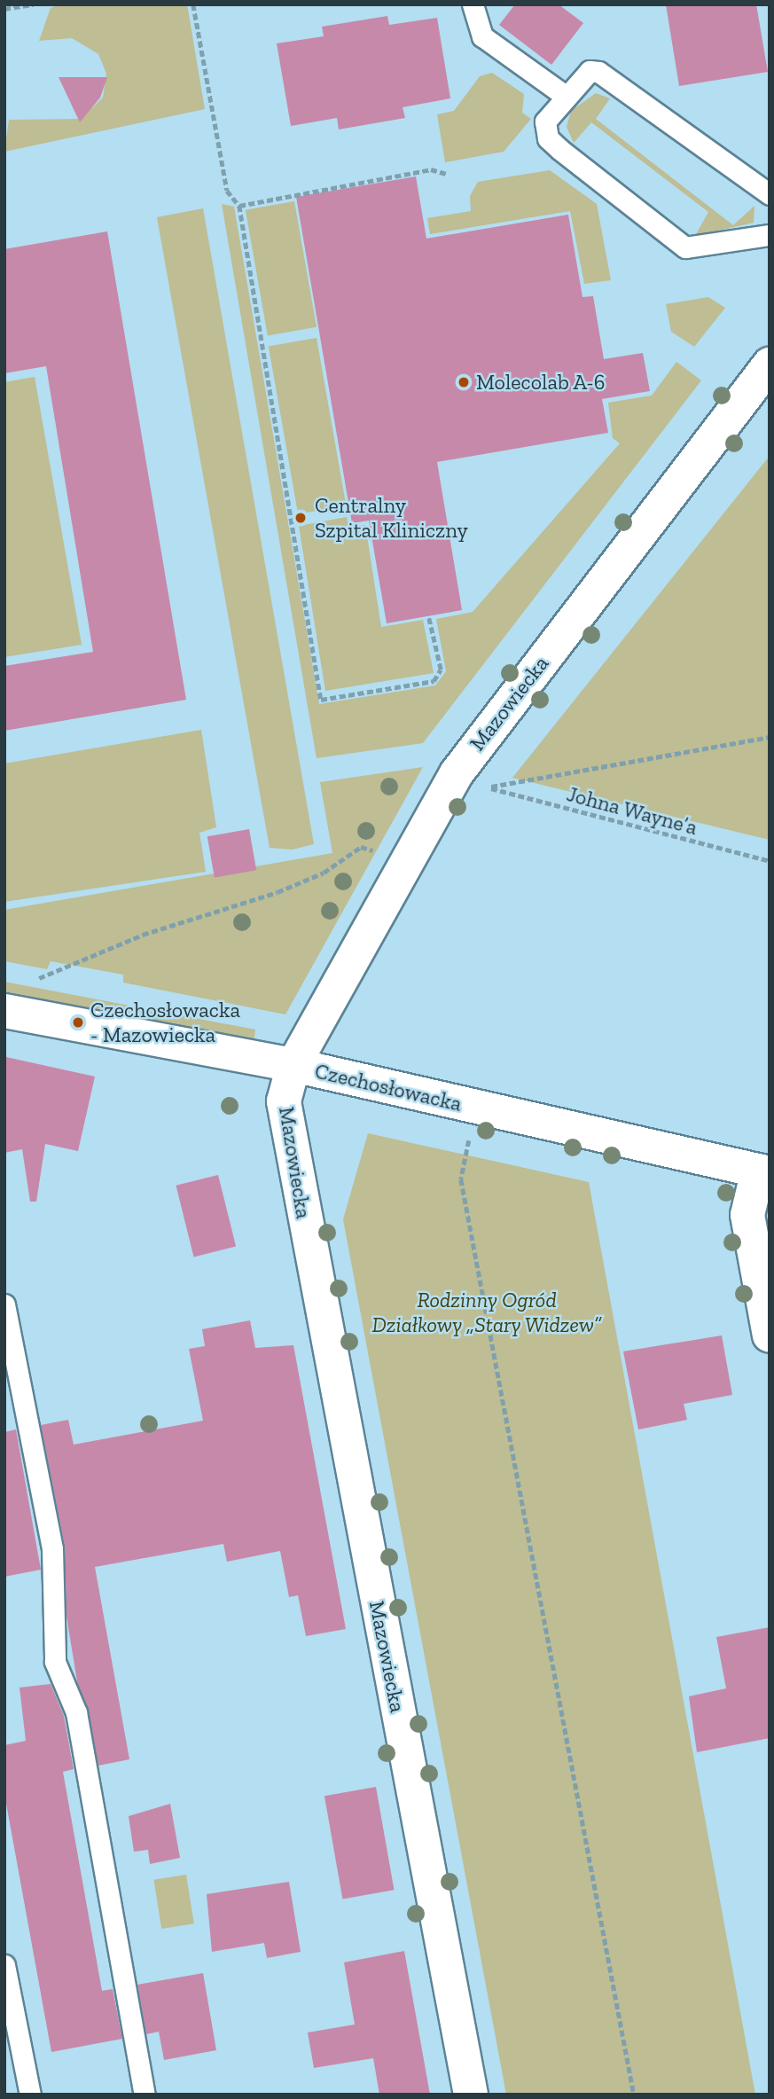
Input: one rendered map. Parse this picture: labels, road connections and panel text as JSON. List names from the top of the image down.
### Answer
{
  "streets": {
    "street": ["Mazowiecka", "Czechosłowacka"],
    "path": ["Johna Wayne’a"]
  },
  "crossings": [
    ["Mazowiecka", "Czechosłowacka"]
  ],
  "parks": ["Rodzinny Ogród Działkowy „Stary Widzew”"],
  "places": ["Molecolab A-6", "Centralny Szpital Kliniczny", "Czechosłowacka - Mazowiecka"]
}
